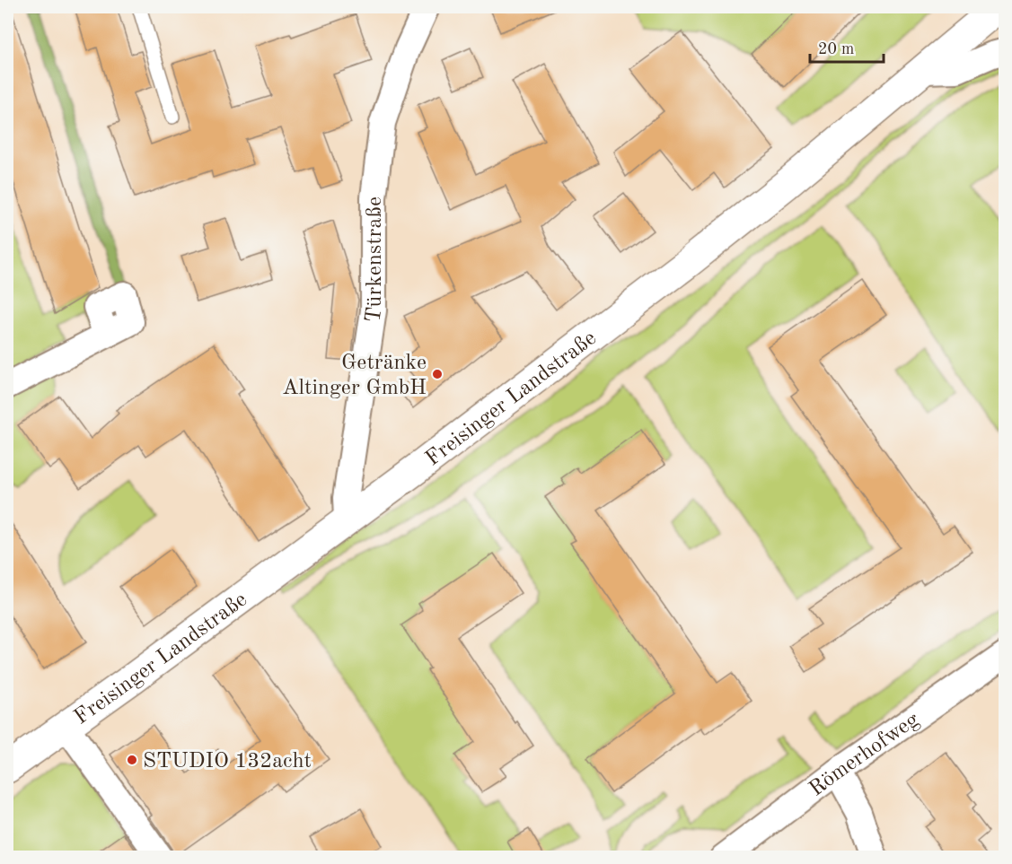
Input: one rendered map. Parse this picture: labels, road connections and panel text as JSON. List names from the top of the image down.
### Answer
{
  "streets": {
    "street": ["Türkenstraße", "Freisinger Landstraße", "Römerhofweg"]
  },
  "crossings": [
    ["Türkenstraße", "Freisinger Landstraße"]
  ],
  "places": ["Getränke Altinger GmbH", "STUDIO 132acht"],
  "scale_bar": "20 m"
}
